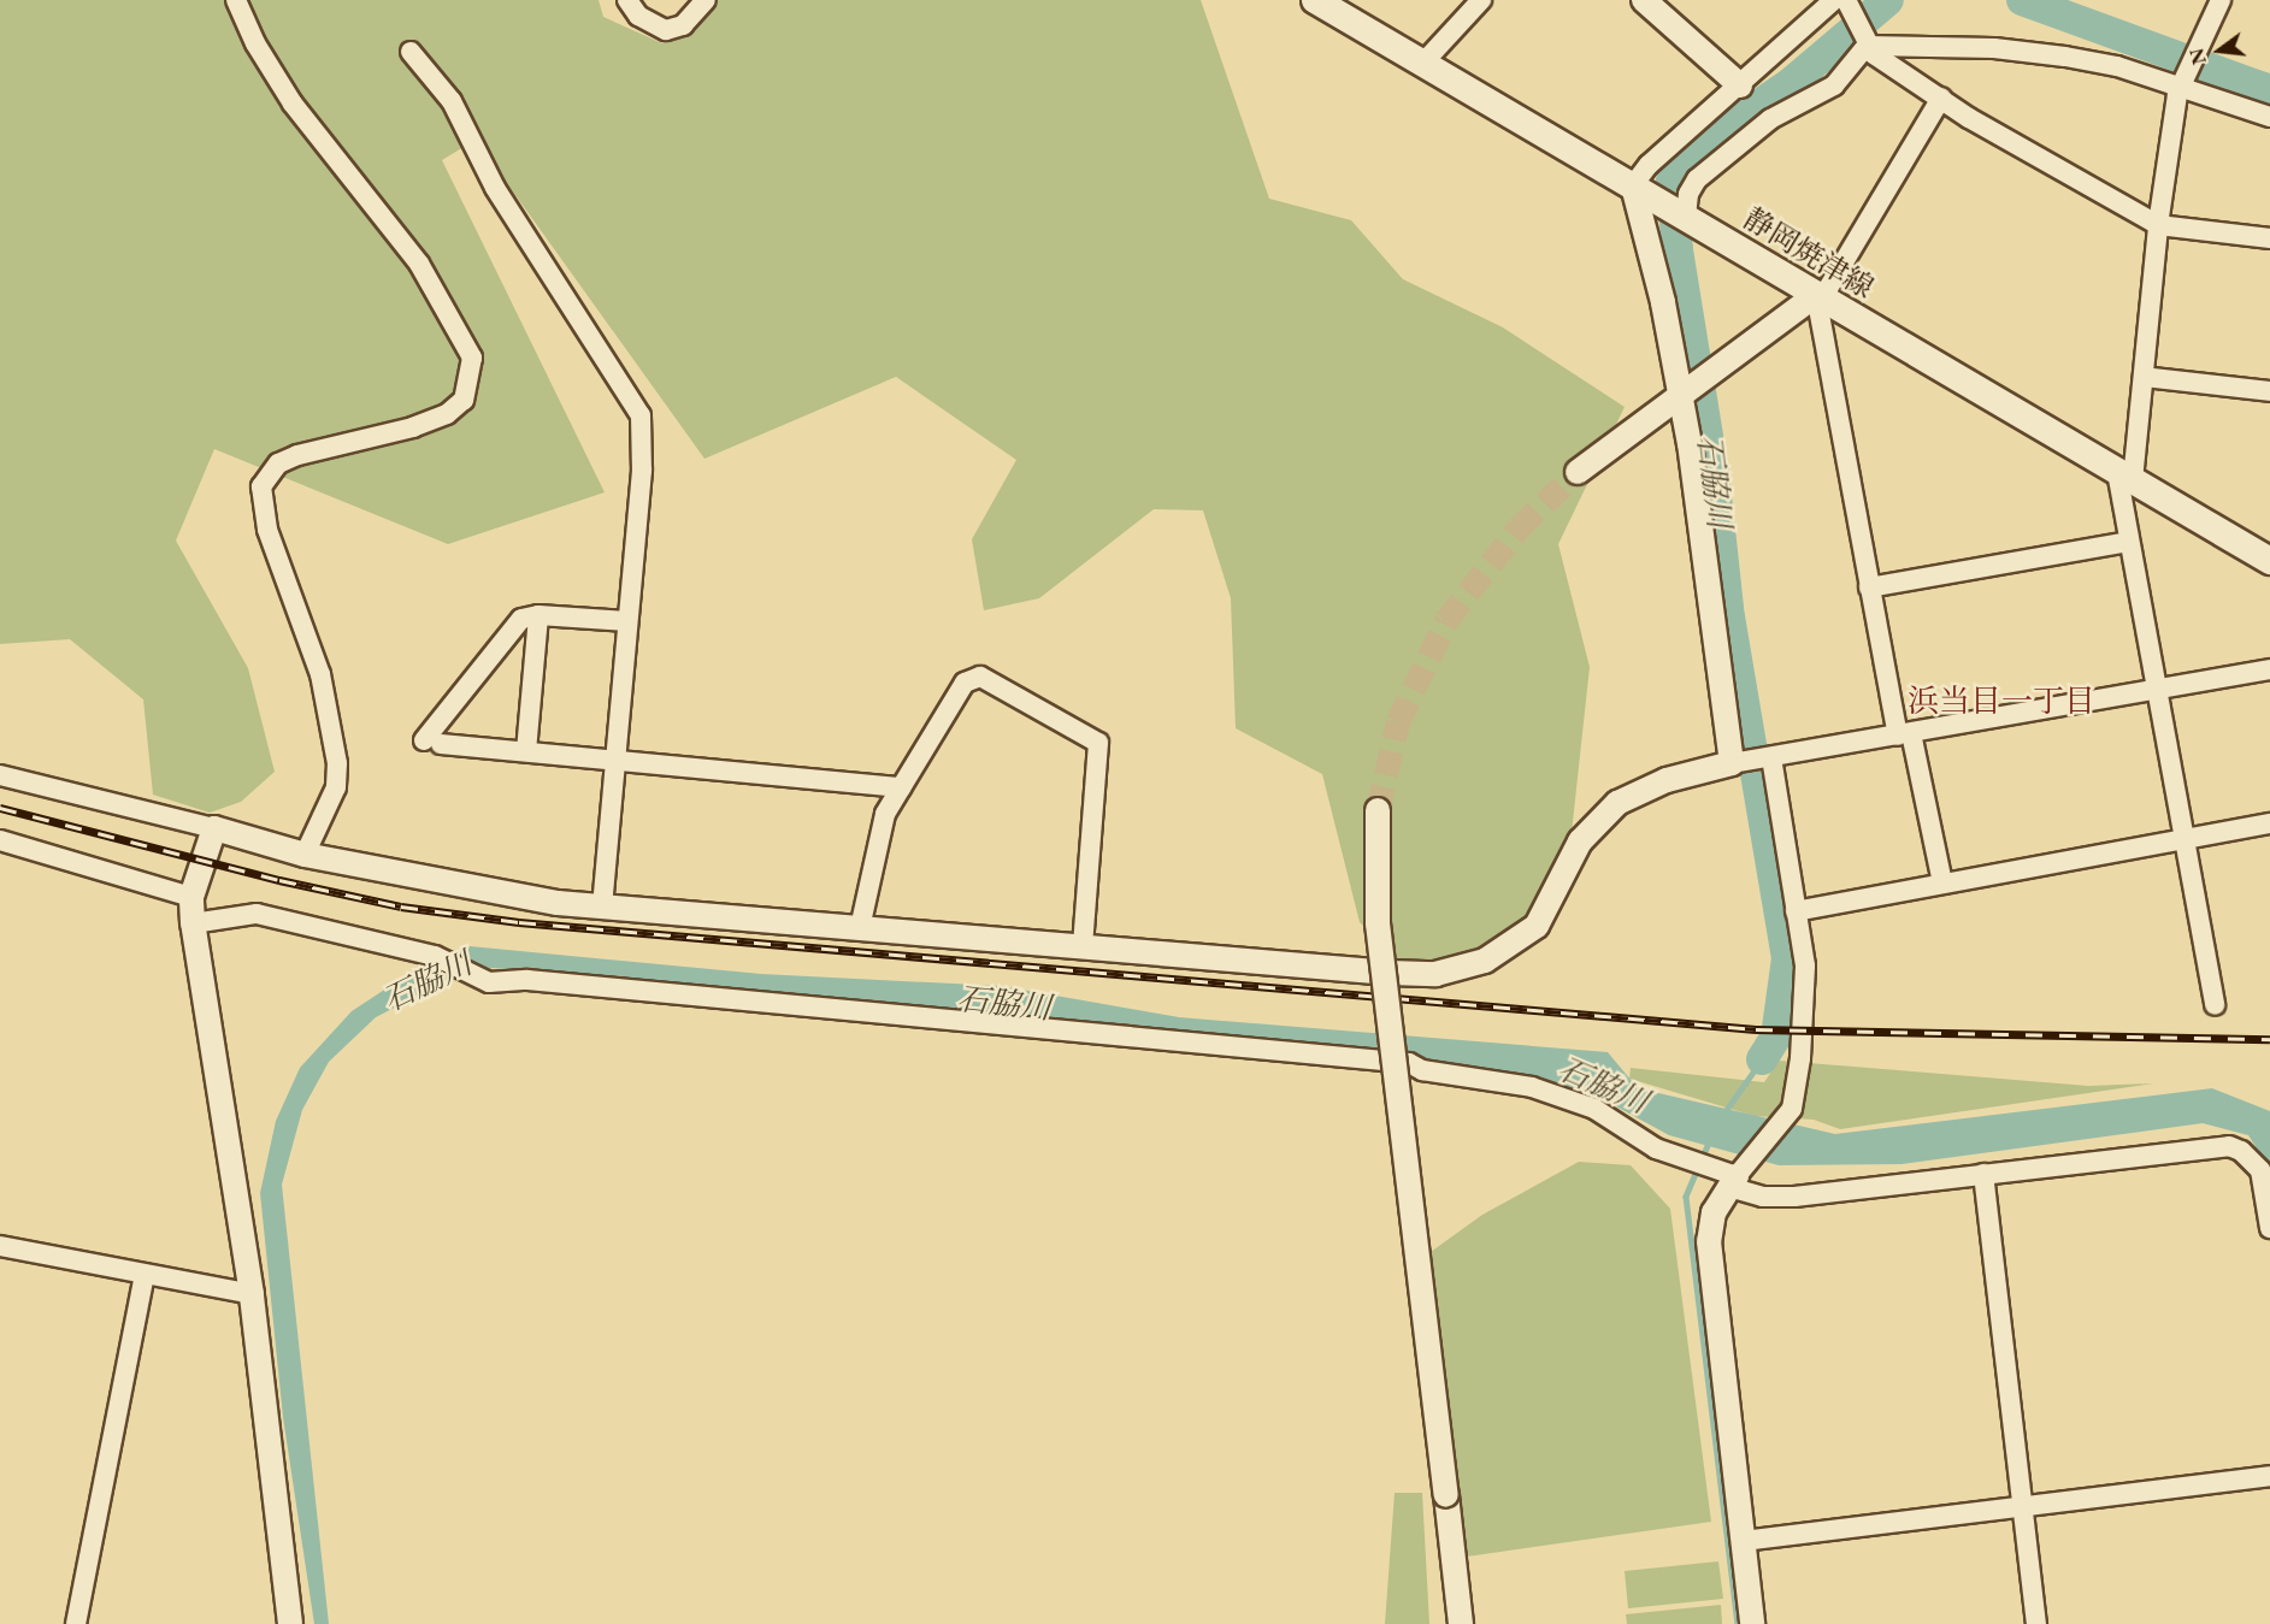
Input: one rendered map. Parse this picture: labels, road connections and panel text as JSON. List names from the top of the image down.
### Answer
{
  "streets": {
    "main road": ["静岡焼津線"]
  },
  "districts": ["浜当目一丁目"],
  "water": ["石脇川"],
  "north": "left"
}
